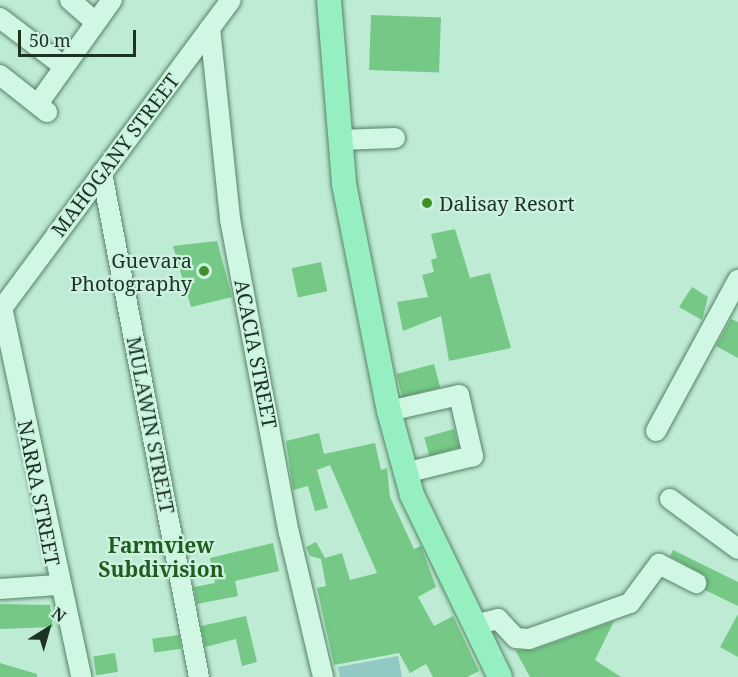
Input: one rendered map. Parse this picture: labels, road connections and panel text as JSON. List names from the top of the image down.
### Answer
{
  "streets": {
    "street": [
      "MAHOGANY STREET",
      "ACACIA STREET",
      "MULAWIN STREET",
      "NARRA STREET"
    ]
  },
  "crossings": [
    ["MAHOGANY STREET", "ACACIA STREET"],
    ["MAHOGANY STREET", "MULAWIN STREET"],
    ["MAHOGANY STREET", "NARRA STREET"]
  ],
  "districts": ["Farmview Subdivision"],
  "places": ["Dalisay Resort", "Guevara Photography"],
  "scale_bar": "50 m",
  "north": "top right"
}
